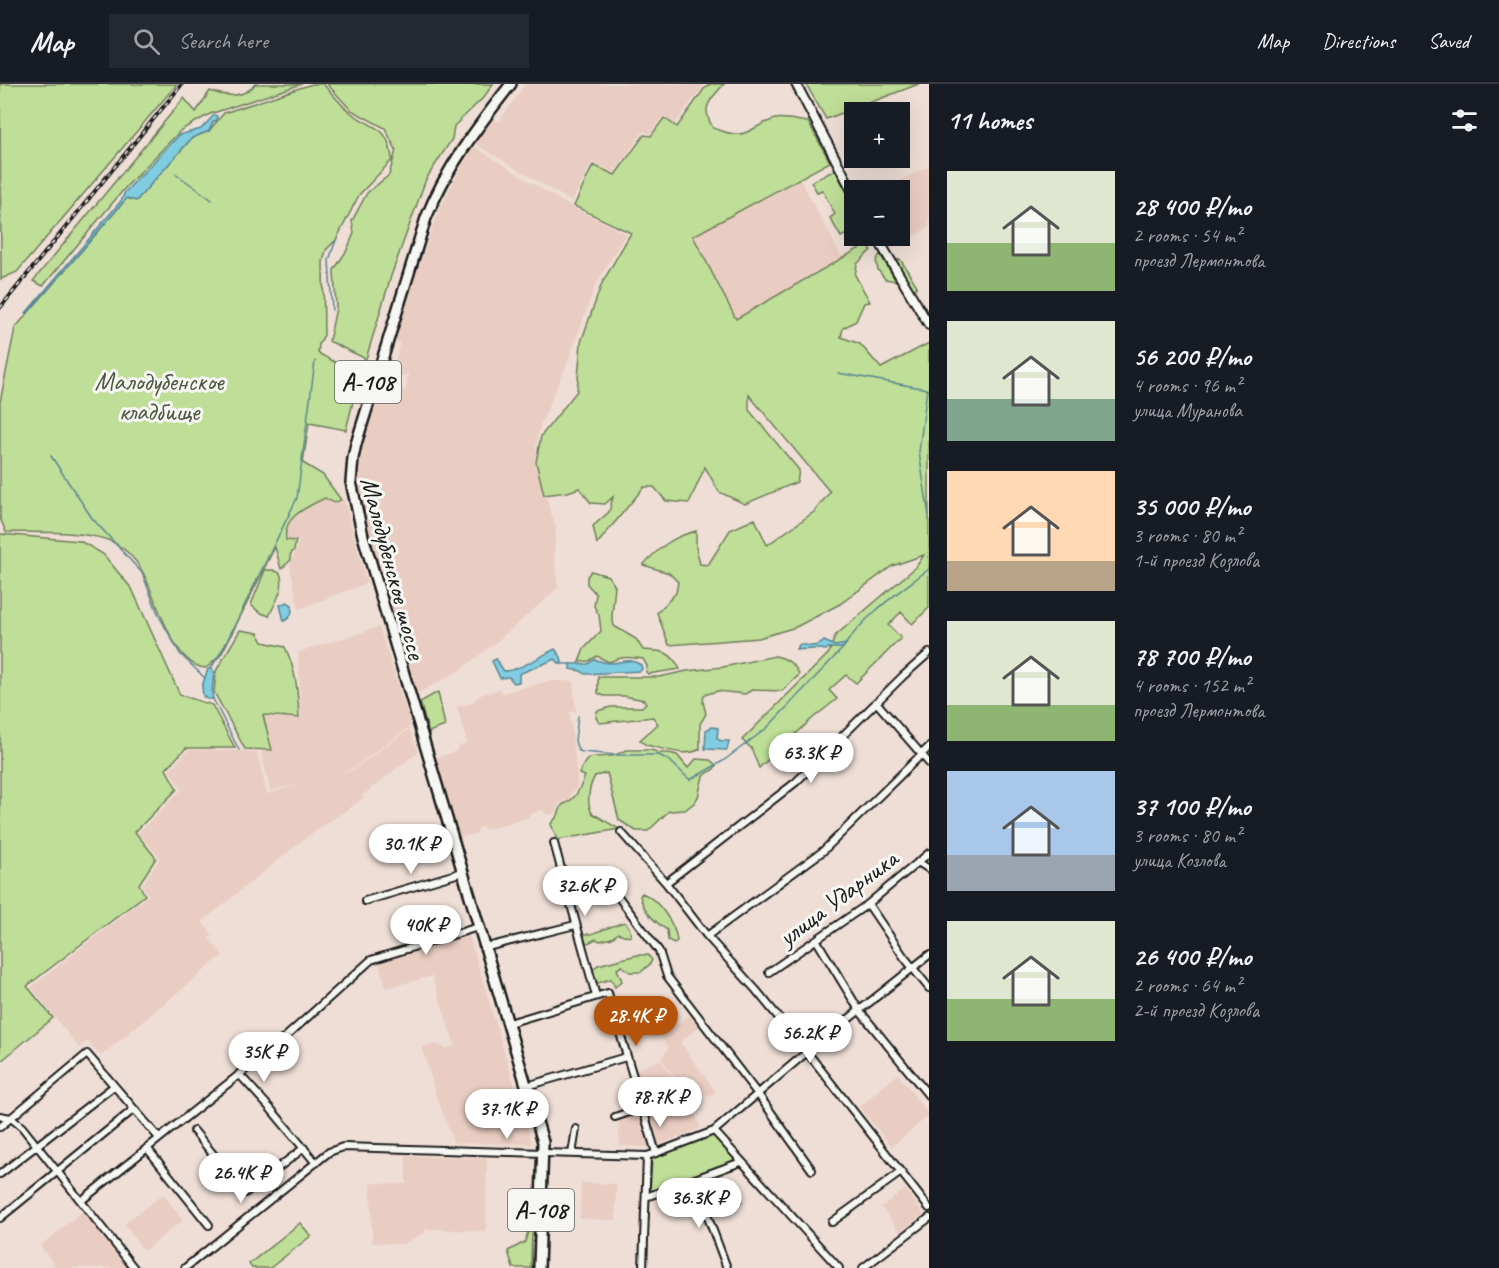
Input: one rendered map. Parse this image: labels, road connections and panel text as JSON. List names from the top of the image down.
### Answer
{
  "streets": {
    "highway": ["А-108", "Малодубенское шоссе"],
    "street": ["улица Ударника"]
  },
  "crossings": [
    ["А-108", "Малодубенское шоссе"]
  ],
  "parks": ["Малодубенское кладбище"],
  "page": {
    "header": "Map",
    "search": "Search here",
    "nav": ["Map", "Directions", "Saved"],
    "heading": "11 homes",
    "map_buttons": ["+", "−"],
    "list": [
      {
        "name": "28 400 ₽/mo",
        "note": "2 rooms · 54 m² · проезд Лермонтова"
      },
      {
        "name": "56 200 ₽/mo",
        "note": "4 rooms · 96 m² · улица Муранова"
      },
      {
        "name": "35 000 ₽/mo",
        "note": "3 rooms · 80 m² · 1-й проезд Козлова"
      },
      {
        "name": "78 700 ₽/mo",
        "note": "4 rooms · 152 m² · проезд Лермонтова"
      },
      {
        "name": "37 100 ₽/mo",
        "note": "3 rooms · 80 m² · улица Козлова"
      },
      {
        "name": "26 400 ₽/mo",
        "note": "2 rooms · 64 m² · 2-й проезд Козлова"
      }
    ],
    "price": [
      "63.3K ₽",
      "30.1K ₽",
      "32.6K ₽",
      "40K ₽",
      "28.4K ₽",
      "56.2K ₽",
      "35K ₽",
      "78.7K ₽",
      "37.1K ₽",
      "26.4K ₽",
      "36.3K ₽"
    ]
  }
}
